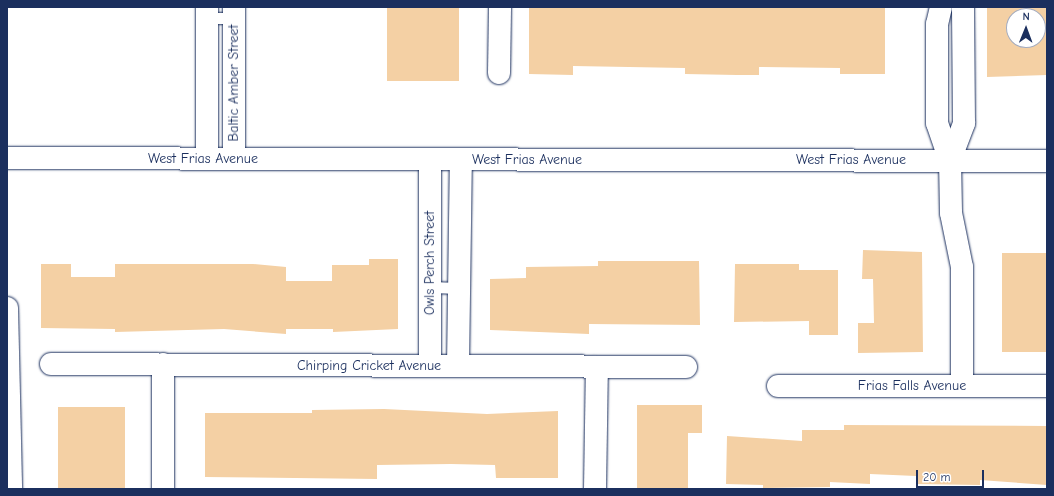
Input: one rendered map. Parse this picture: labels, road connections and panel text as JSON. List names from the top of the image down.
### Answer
{
  "streets": {
    "street": [
      "Baltic Amber Street",
      "West Frias Avenue",
      "Owls Perch Street",
      "Chirping Cricket Avenue",
      "Frias Falls Avenue"
    ]
  },
  "crossings": [
    ["Baltic Amber Street", "West Frias Avenue"],
    ["West Frias Avenue", "Owls Perch Street"],
    ["Owls Perch Street", "Chirping Cricket Avenue"]
  ],
  "scale_bar": "20 m",
  "north": "top"
}
